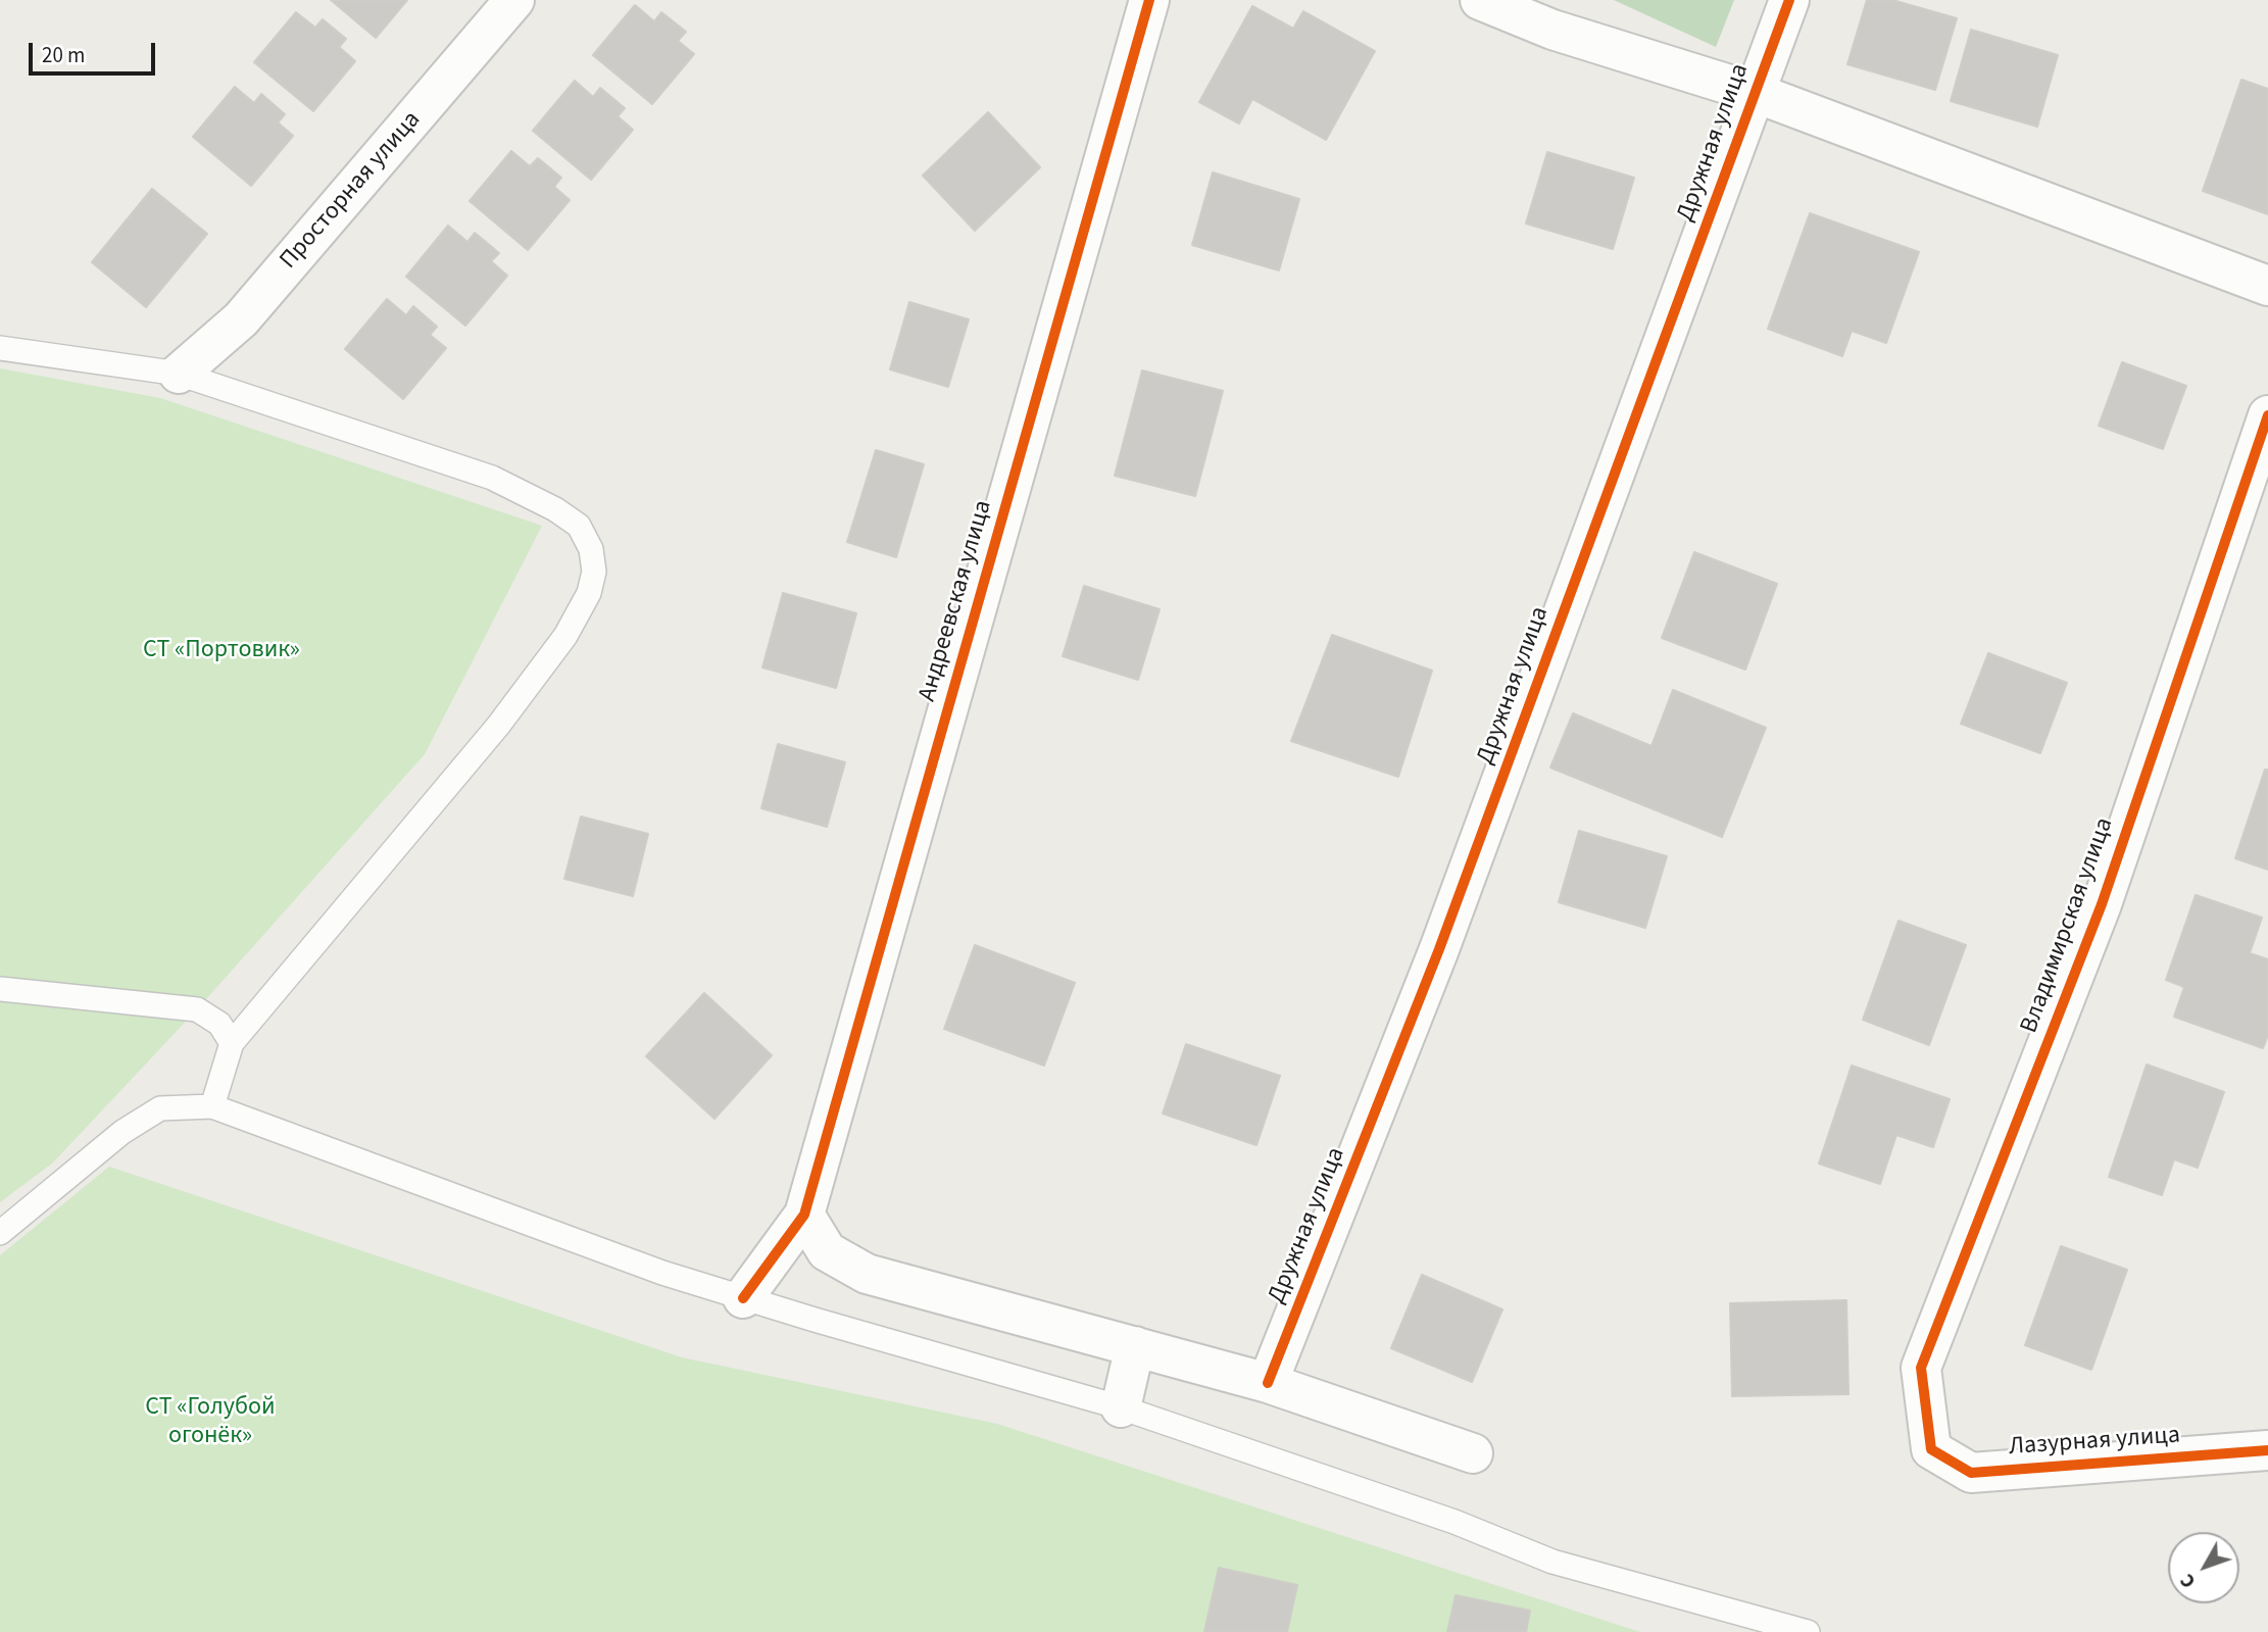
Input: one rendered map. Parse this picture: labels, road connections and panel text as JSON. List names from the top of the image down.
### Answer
{
  "streets": {
    "street": [
      "Дружная улица",
      "Просторная улица",
      "Андреевская улица",
      "Владимирская улица",
      "Лазурная улица"
    ]
  },
  "crossings": [
    ["Владимирская улица", "Лазурная улица"]
  ],
  "parks": ["СТ «Портовик»", "СТ «Голубой огонёк»"],
  "scale_bar": "20 m",
  "north": "bottom left"
}
